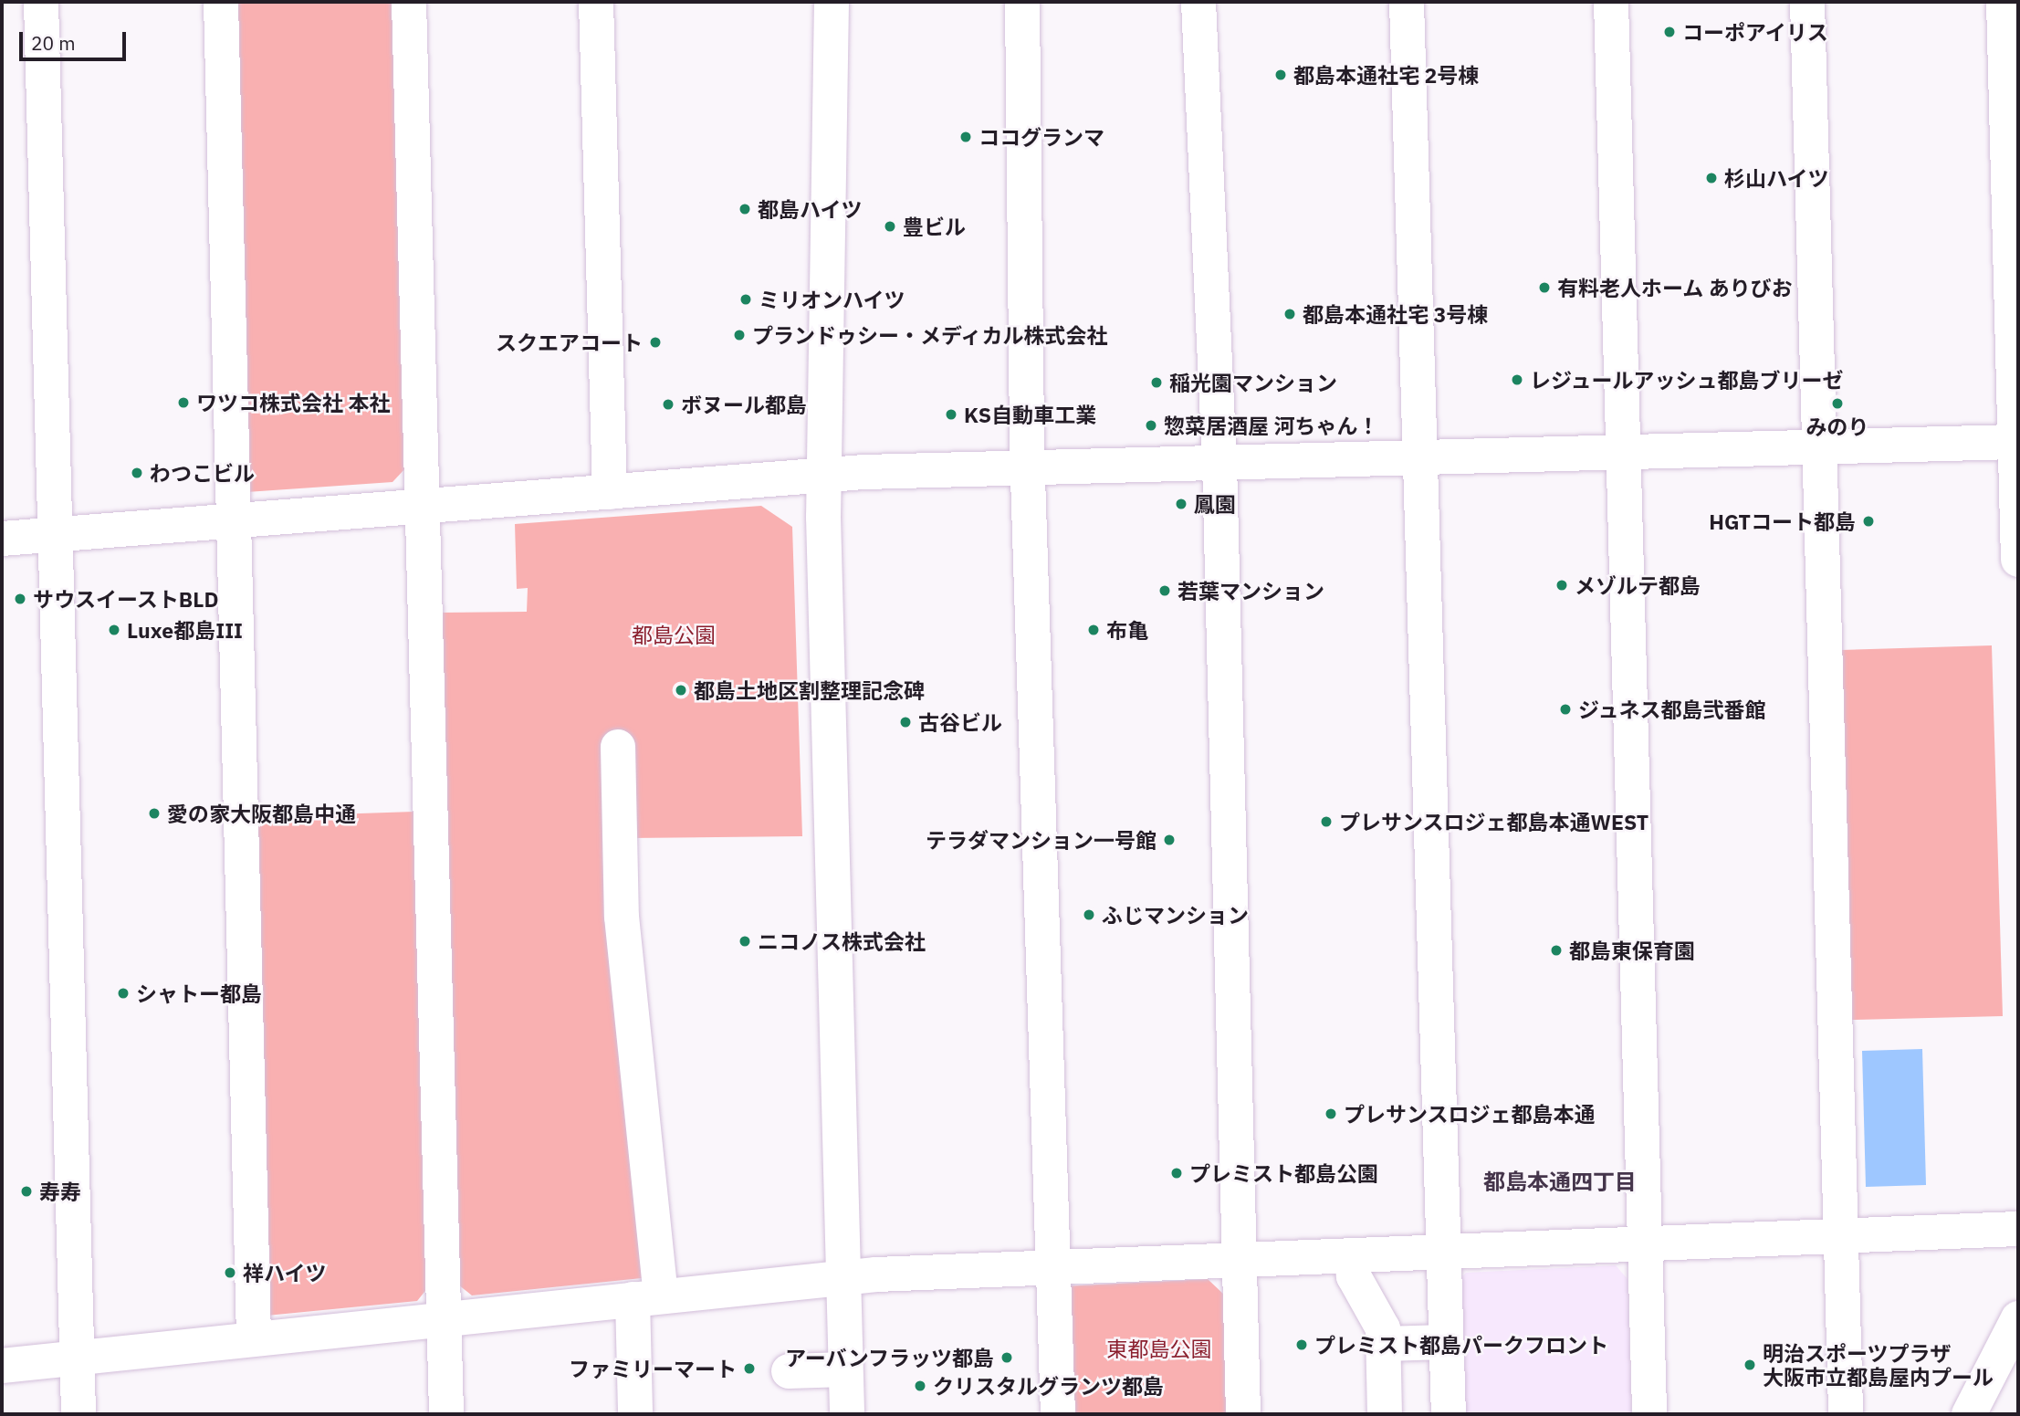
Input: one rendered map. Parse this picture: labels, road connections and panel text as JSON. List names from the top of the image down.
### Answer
{
  "districts": ["都島本通四丁目"],
  "parks": ["都島公園", "東都島公園"],
  "places": [
    "コーポアイリス",
    "都島本通社宅 2号棟",
    "ココグランマ",
    "杉山ハイツ",
    "都島ハイツ",
    "豊ビル",
    "有料老人ホーム ありびお",
    "ミリオンハイツ",
    "都島本通社宅 3号棟",
    "プランドゥシー・メディカル株式会社",
    "スクエアコート",
    "レジュールアッシュ都島ブリーゼ",
    "稲光園マンション",
    "ワツコ株式会社 本社",
    "みのり",
    "ボヌール都島",
    "KS自動車工業",
    "惣菜居酒屋 河ちゃん！",
    "わつこビル",
    "鳳園",
    "HGTコート都島",
    "メゾルテ都島",
    "若葉マンション",
    "サウスイーストBLD",
    "Luxe都島III",
    "布亀",
    "都島土地区割整理記念碑",
    "ジュネス都島弐番館",
    "古谷ビル",
    "愛の家大阪都島中通",
    "プレサンスロジェ都島本通WEST",
    "テラダマンション一号館",
    "ふじマンション",
    "ニコノス株式会社",
    "都島東保育園",
    "シャトー都島",
    "プレサンスロジェ都島本通",
    "プレミスト都島公園",
    "寿寿",
    "祥ハイツ",
    "プレミスト都島パークフロント",
    "アーバンフラッツ都島",
    "明治スポーツプラザ 大阪市立都島屋内プール",
    "ファミリーマート",
    "クリスタルグランツ都島"
  ],
  "scale_bar": "20 m"
}
